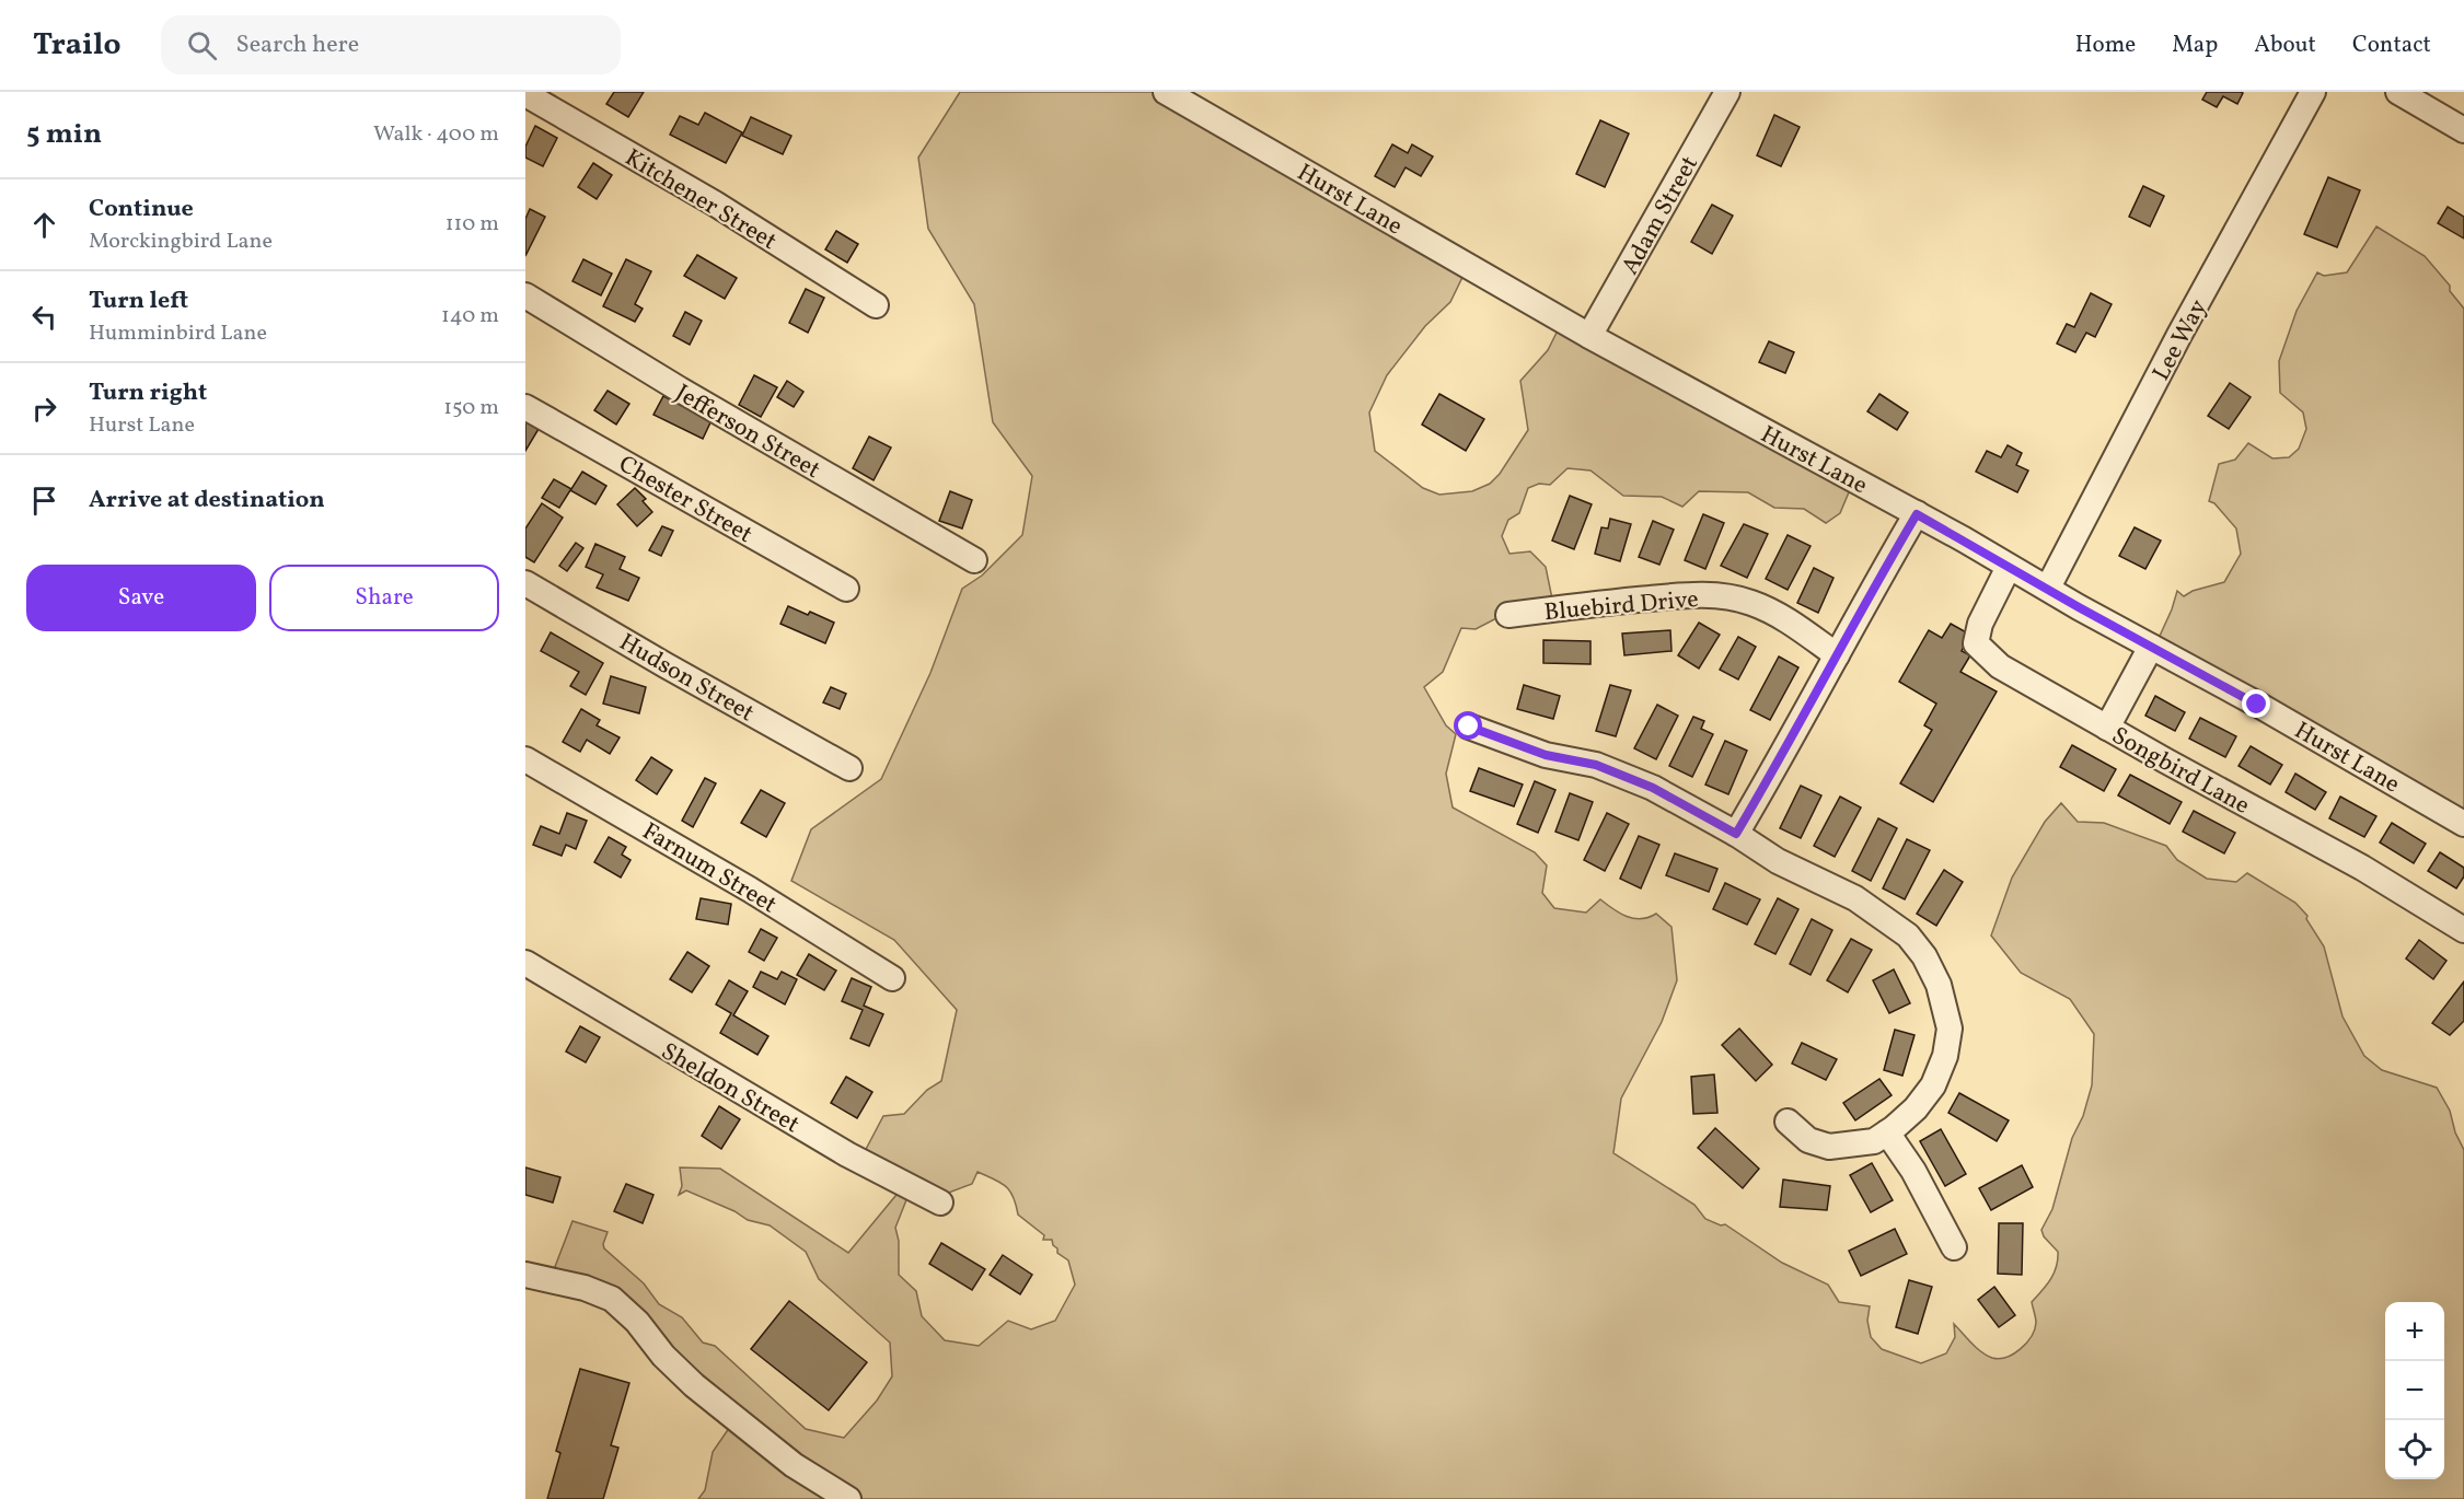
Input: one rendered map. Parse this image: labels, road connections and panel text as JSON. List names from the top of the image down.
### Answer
{
  "streets": {
    "street": [
      "Kitchener Street",
      "Hurst Lane",
      "Adam Street",
      "Lee Way",
      "Jefferson Street",
      "Chester Street",
      "Bluebird Drive",
      "Hudson Street",
      "Songbird Lane",
      "Farnum Street",
      "Sheldon Street"
    ]
  },
  "crossings": [
    ["Hurst Lane", "Adam Street"],
    ["Hurst Lane", "Lee Way"],
    ["Hurst Lane", "Songbird Lane"]
  ],
  "page": {
    "header": "Trailo",
    "search": "Search here",
    "nav": [
      "Home",
      "Map",
      "About",
      "Contact"
    ],
    "heading": ["5 min", "Walk · 400 m"],
    "list": [
      ["Continue", "Morckingbird Lane", "110 m"],
      ["Turn left", "Humminbird Lane", "140 m"],
      ["Turn right", "Hurst Lane", "150 m"],
      "Arrive at destination"
    ],
    "buttons": ["Save", "Share"],
    "map_buttons": ["+", "−"]
  }
}
